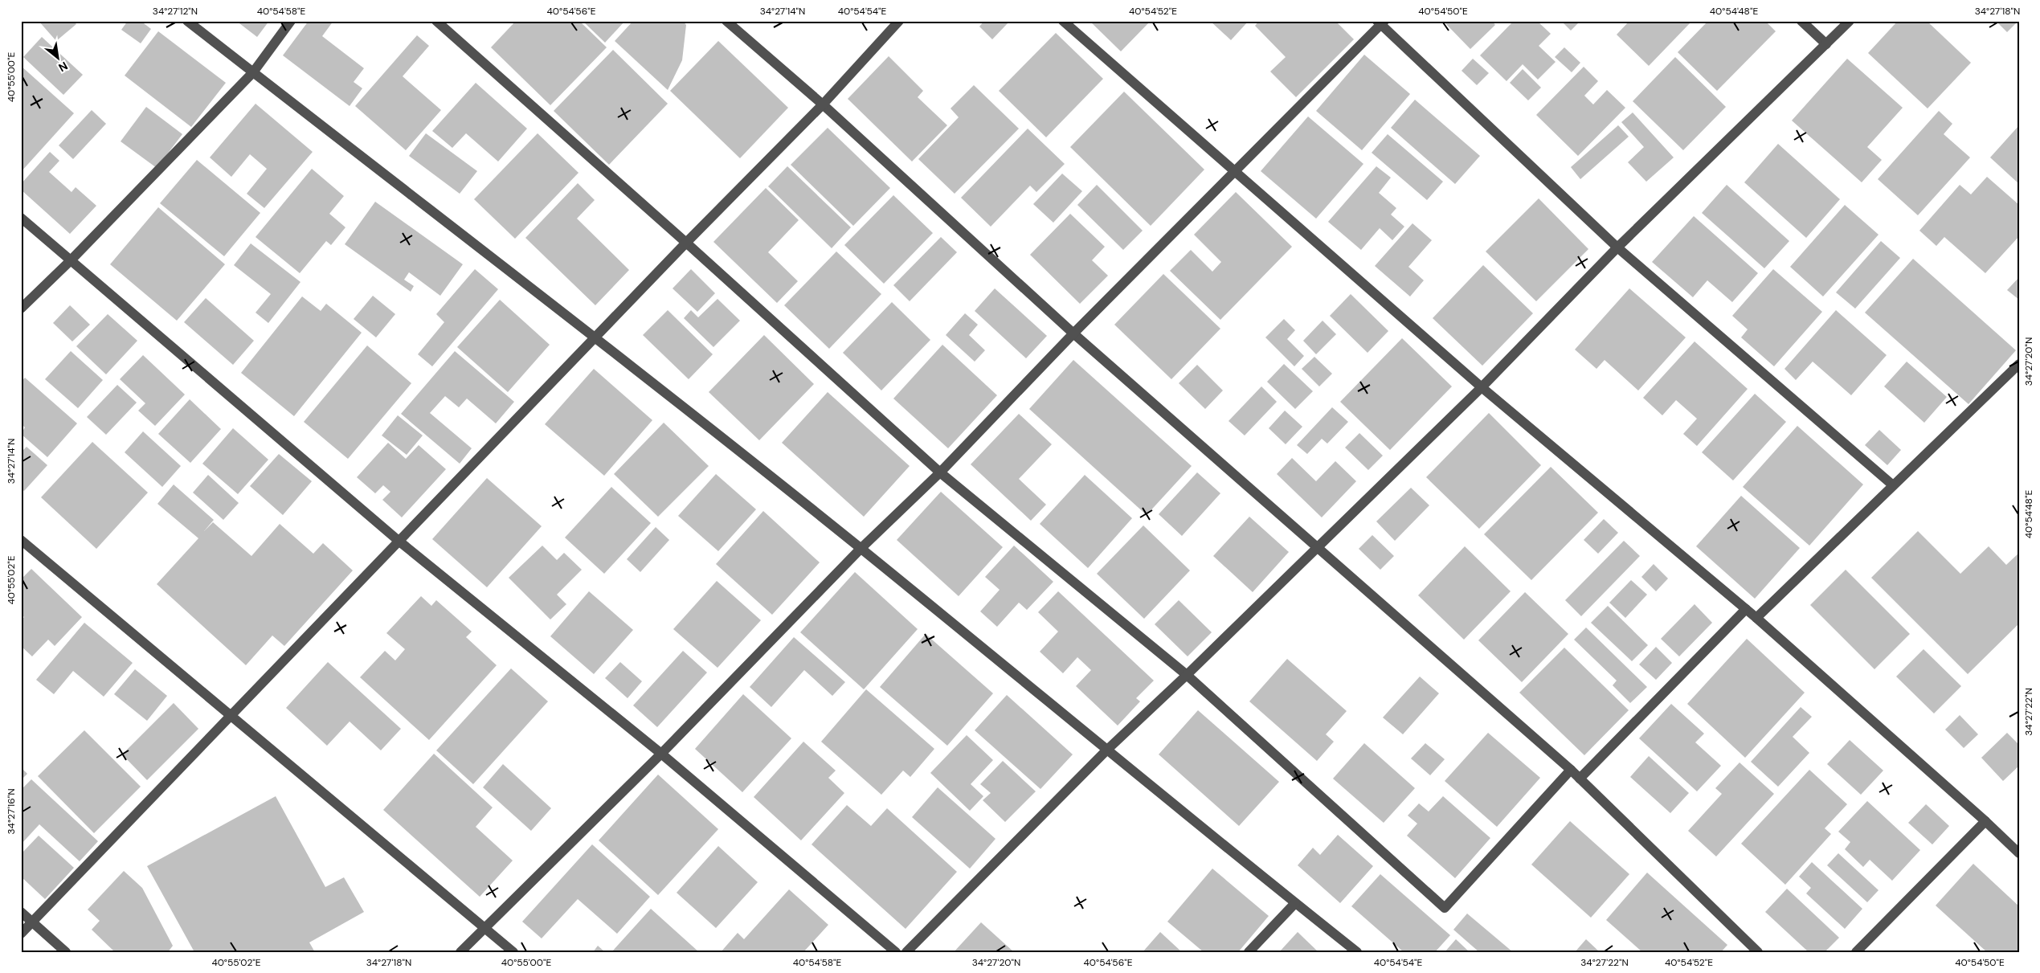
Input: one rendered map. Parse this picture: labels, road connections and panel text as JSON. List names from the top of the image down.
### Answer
{
  "north": "bottom right",
  "coordinates": [
    "34°27'12\"N",
    "40°54'58\"E",
    "40°54'56\"E",
    "34°27'14\"N",
    "40°54'54\"E",
    "40°54'52\"E",
    "40°54'50\"E",
    "40°54'48\"E",
    "34°27'18\"N",
    "40°55'00\"E",
    "34°27'20\"N",
    "40°55'02\"E",
    "34°27'22\"N",
    "34°27'16\"N"
  ]
}
